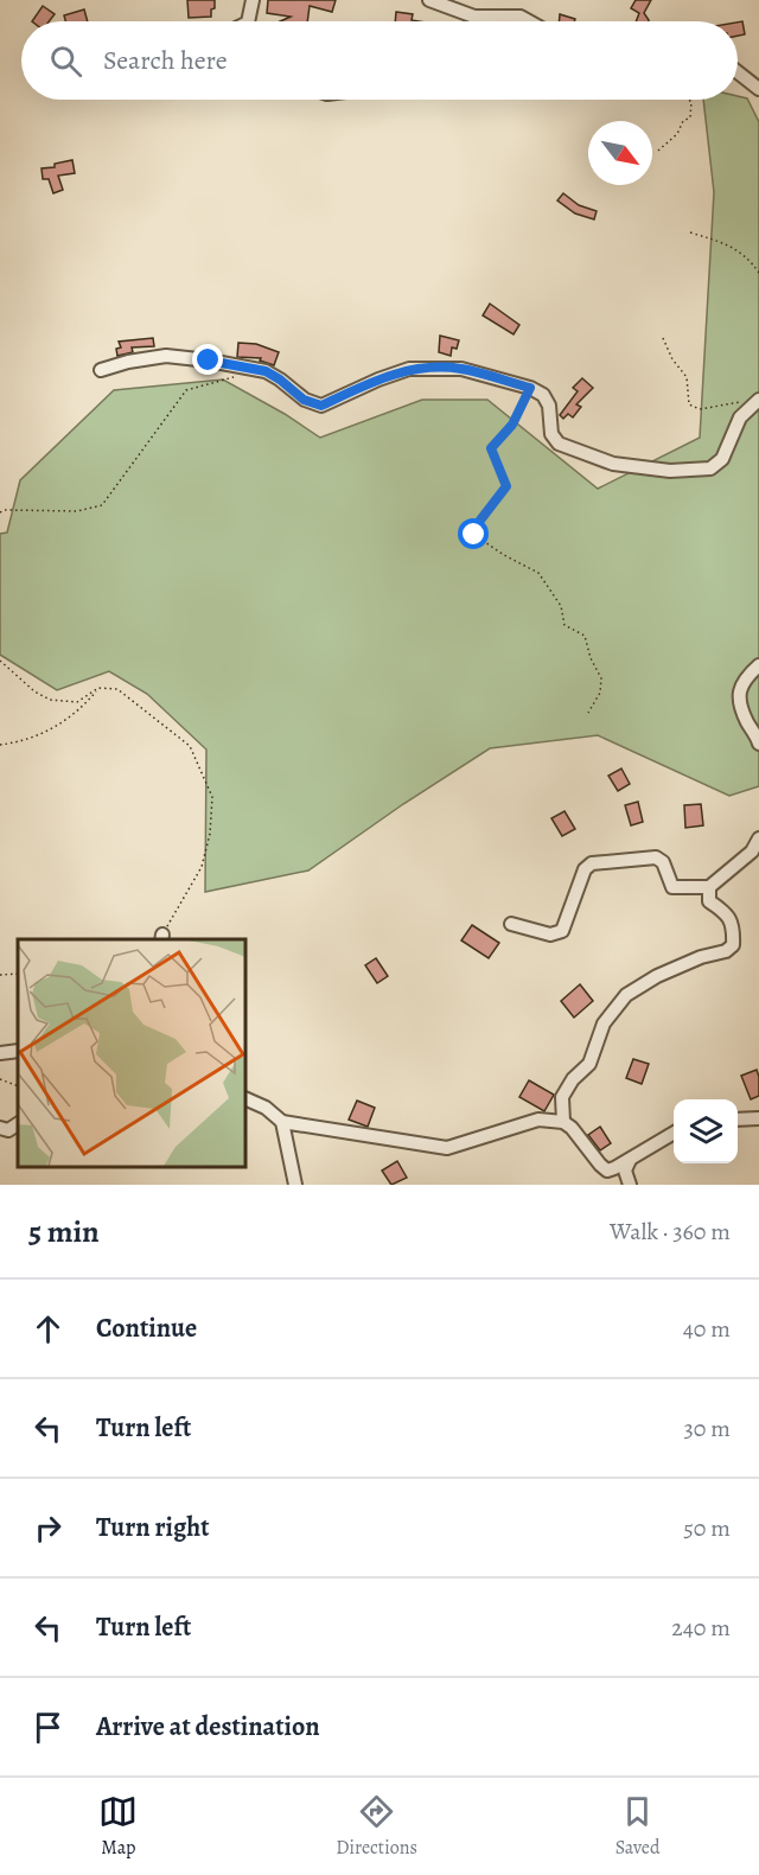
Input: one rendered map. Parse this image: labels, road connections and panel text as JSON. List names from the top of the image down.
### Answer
{
  "north": "bottom right",
  "page": {
    "search": "Search here",
    "heading": ["5 min", "Walk · 360 m"],
    "list": [
      ["Continue", "40 m"],
      ["Turn left", "30 m"],
      ["Turn right", "50 m"],
      ["Turn left", "240 m"],
      "Arrive at destination"
    ],
    "nav": ["Map", "Directions", "Saved"]
  }
}
